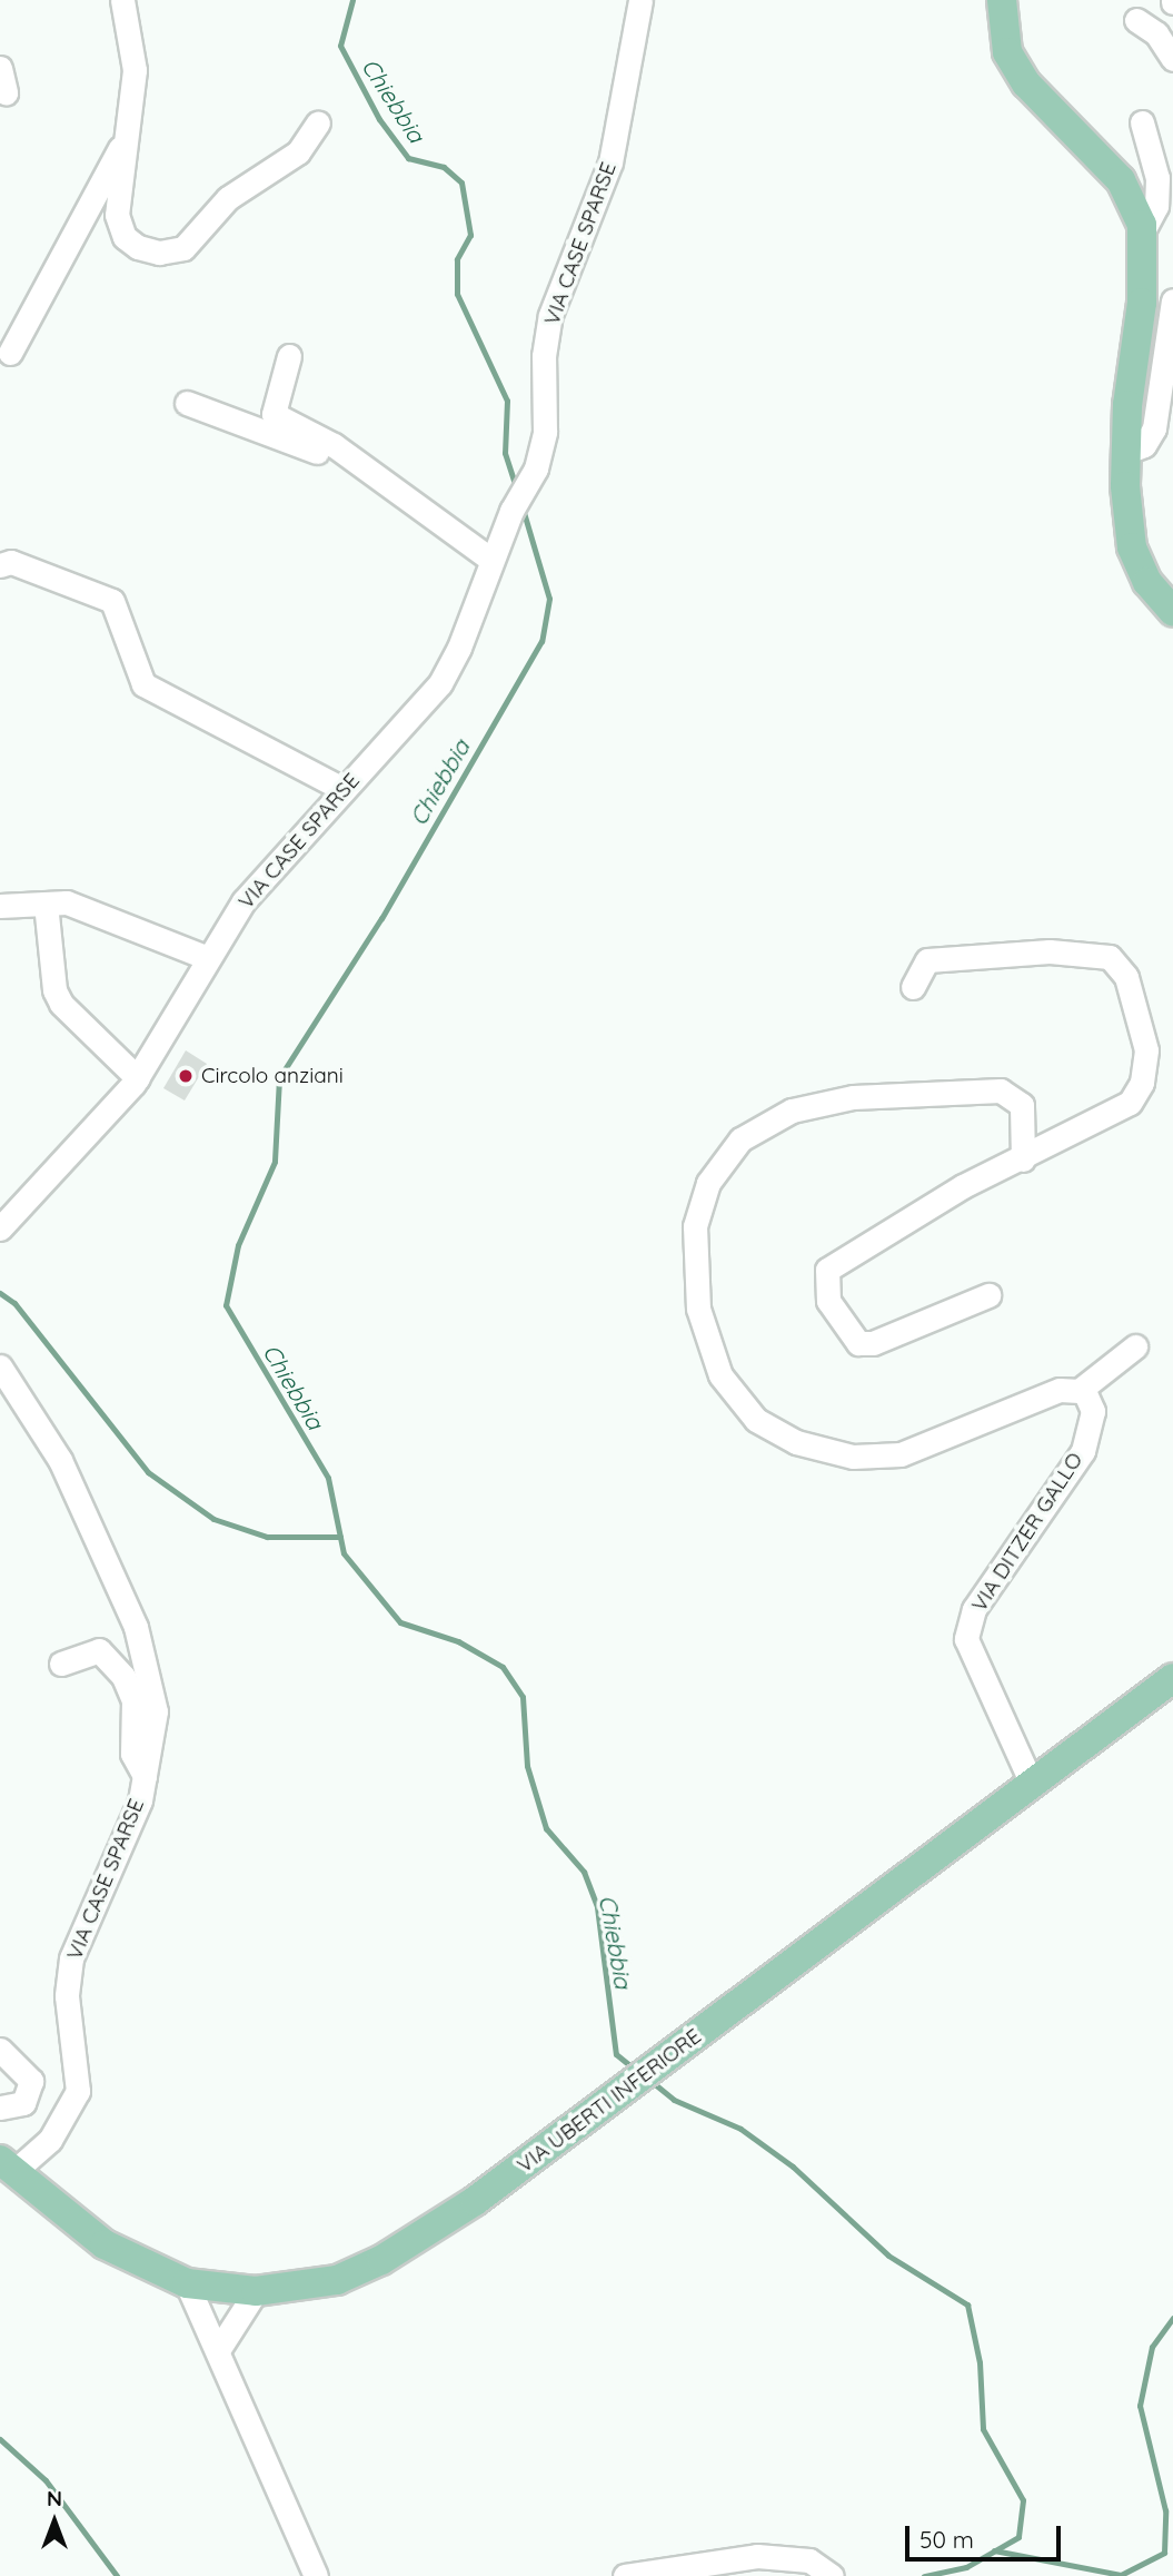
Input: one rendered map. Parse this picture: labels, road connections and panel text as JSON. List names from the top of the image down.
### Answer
{
  "streets": {
    "main road": ["VIA UBERTI INFERIORE"],
    "street": ["VIA CASE SPARSE", "VIA DITZER GALLO"]
  },
  "crossings": [
    ["VIA CASE SPARSE", "VIA UBERTI INFERIORE"],
    ["VIA DITZER GALLO", "VIA UBERTI INFERIORE"]
  ],
  "water": ["Chiebbia"],
  "places": ["Circolo anziani"],
  "scale_bar": "50 m",
  "north": "top"
}
